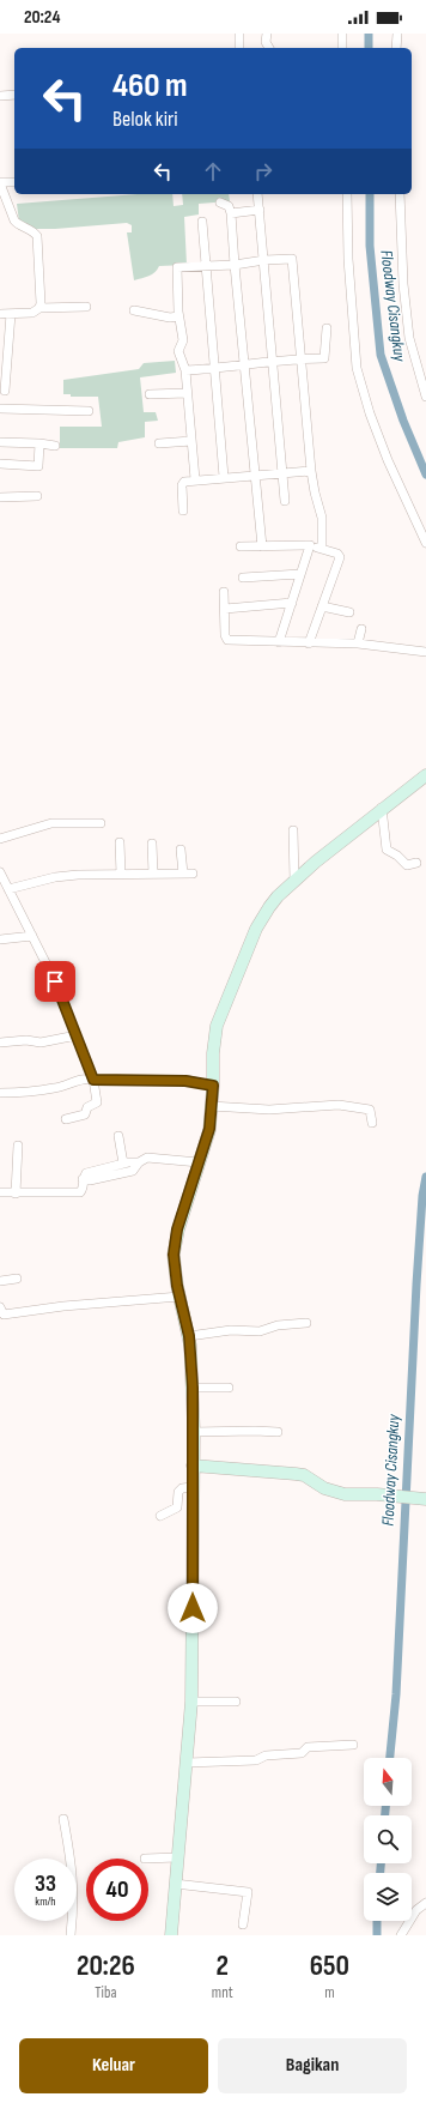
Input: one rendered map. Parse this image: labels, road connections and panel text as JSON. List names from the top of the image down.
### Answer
{
  "water": ["Floodway Cisangkuy"],
  "north": "top",
  "page": {
    "status": "20:24",
    "turn": ["460 m", "Belok kiri"],
    "speed": "33 km/h",
    "limit": "40",
    "eta": [
      "20:26",
      "Tiba",
      "2",
      "mnt",
      "650",
      "m"
    ],
    "buttons": ["Keluar", "Bagikan"]
  }
}
